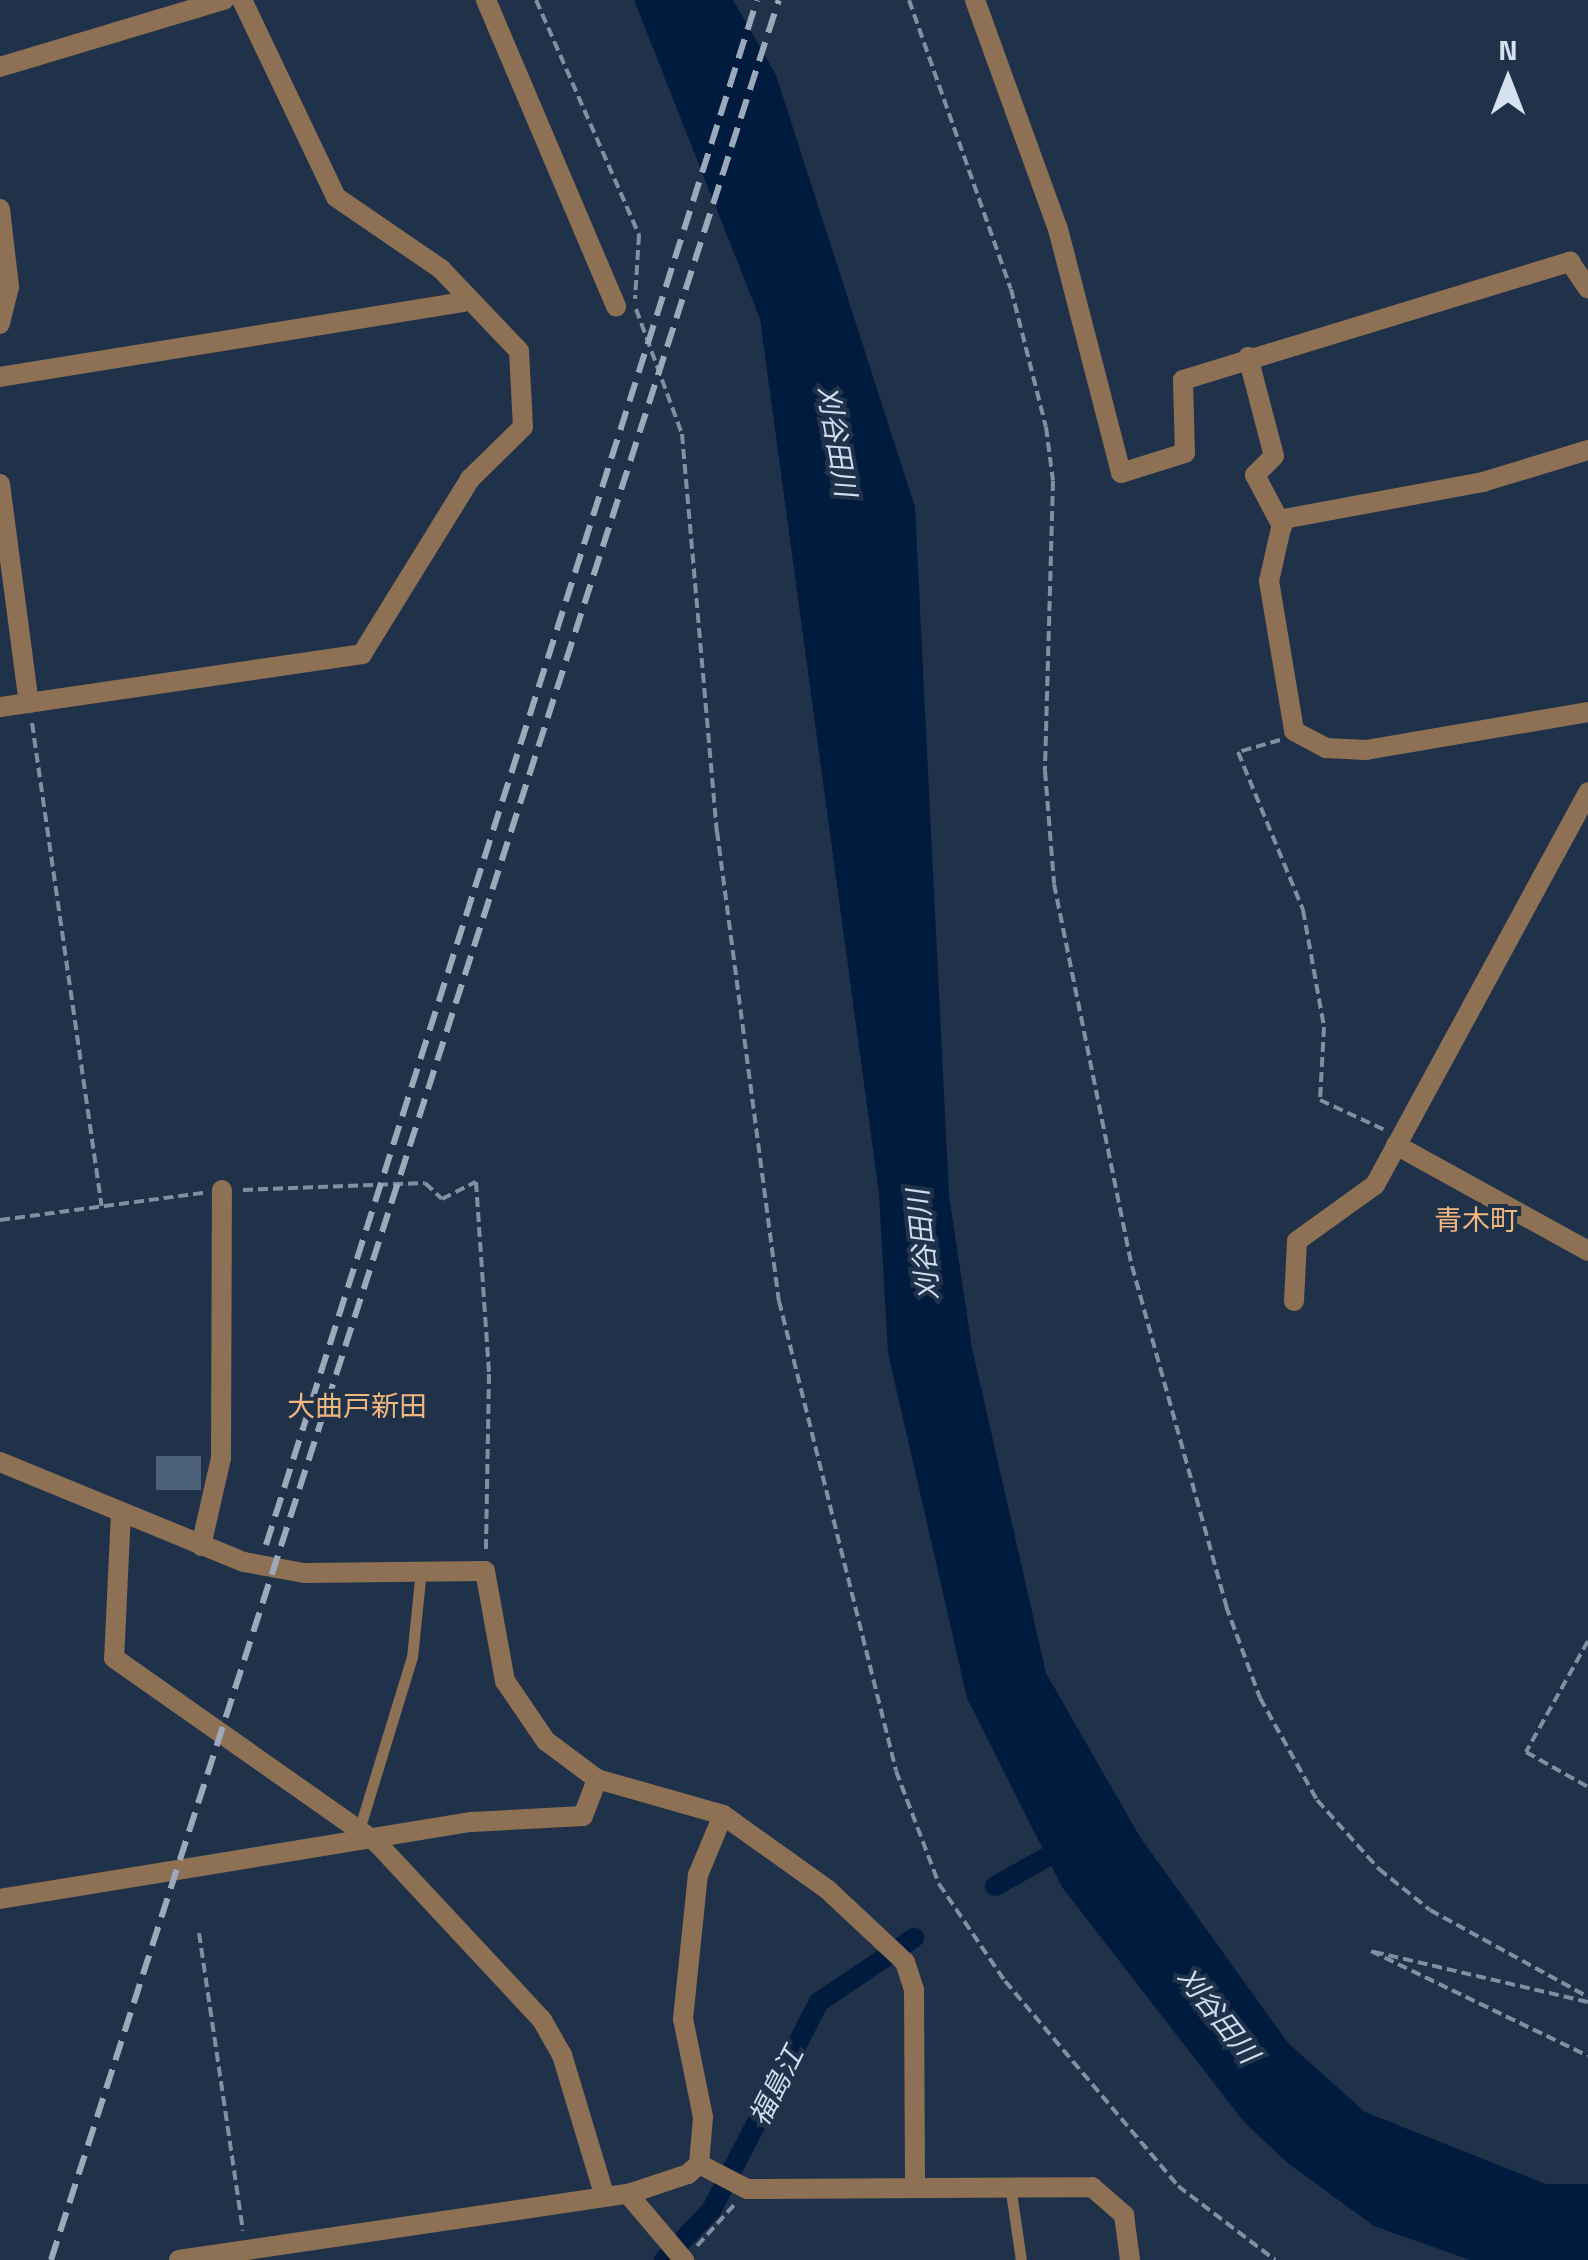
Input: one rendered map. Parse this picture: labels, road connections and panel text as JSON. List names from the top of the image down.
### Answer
{
  "districts": ["青木町", "大曲戸新田"],
  "water": ["刈谷田川", "福島江"],
  "north": "top"
}
